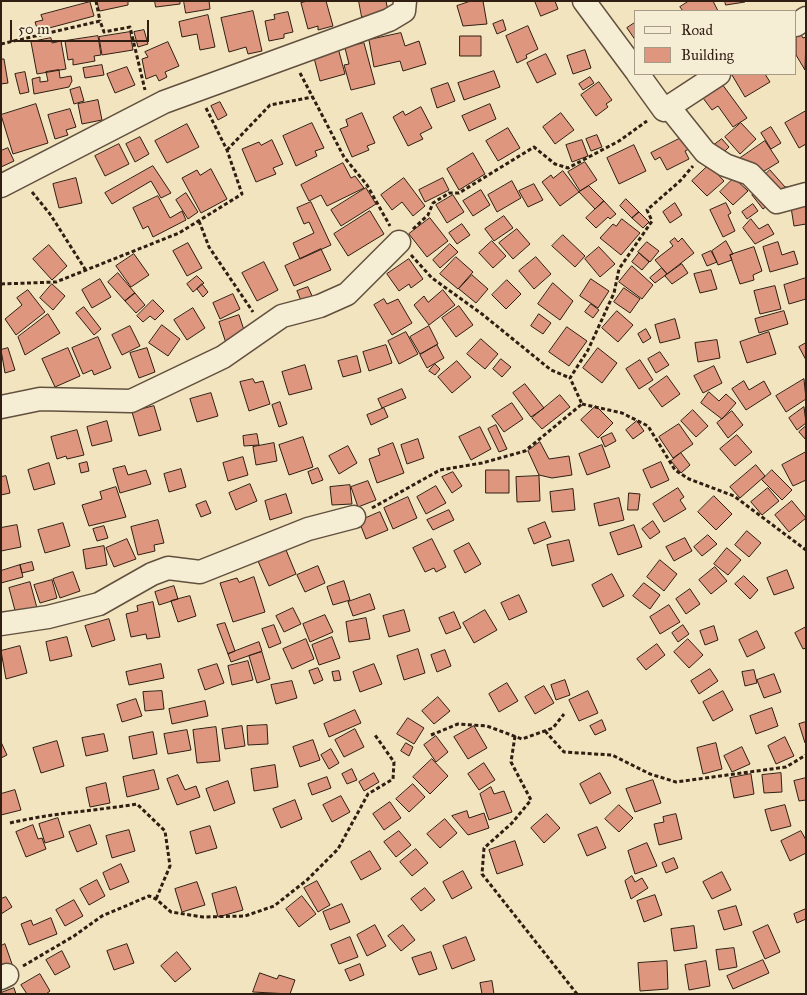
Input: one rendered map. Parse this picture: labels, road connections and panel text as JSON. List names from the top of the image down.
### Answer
{
  "legend": ["Road", "Building"],
  "scale_bar": "50 m"
}
